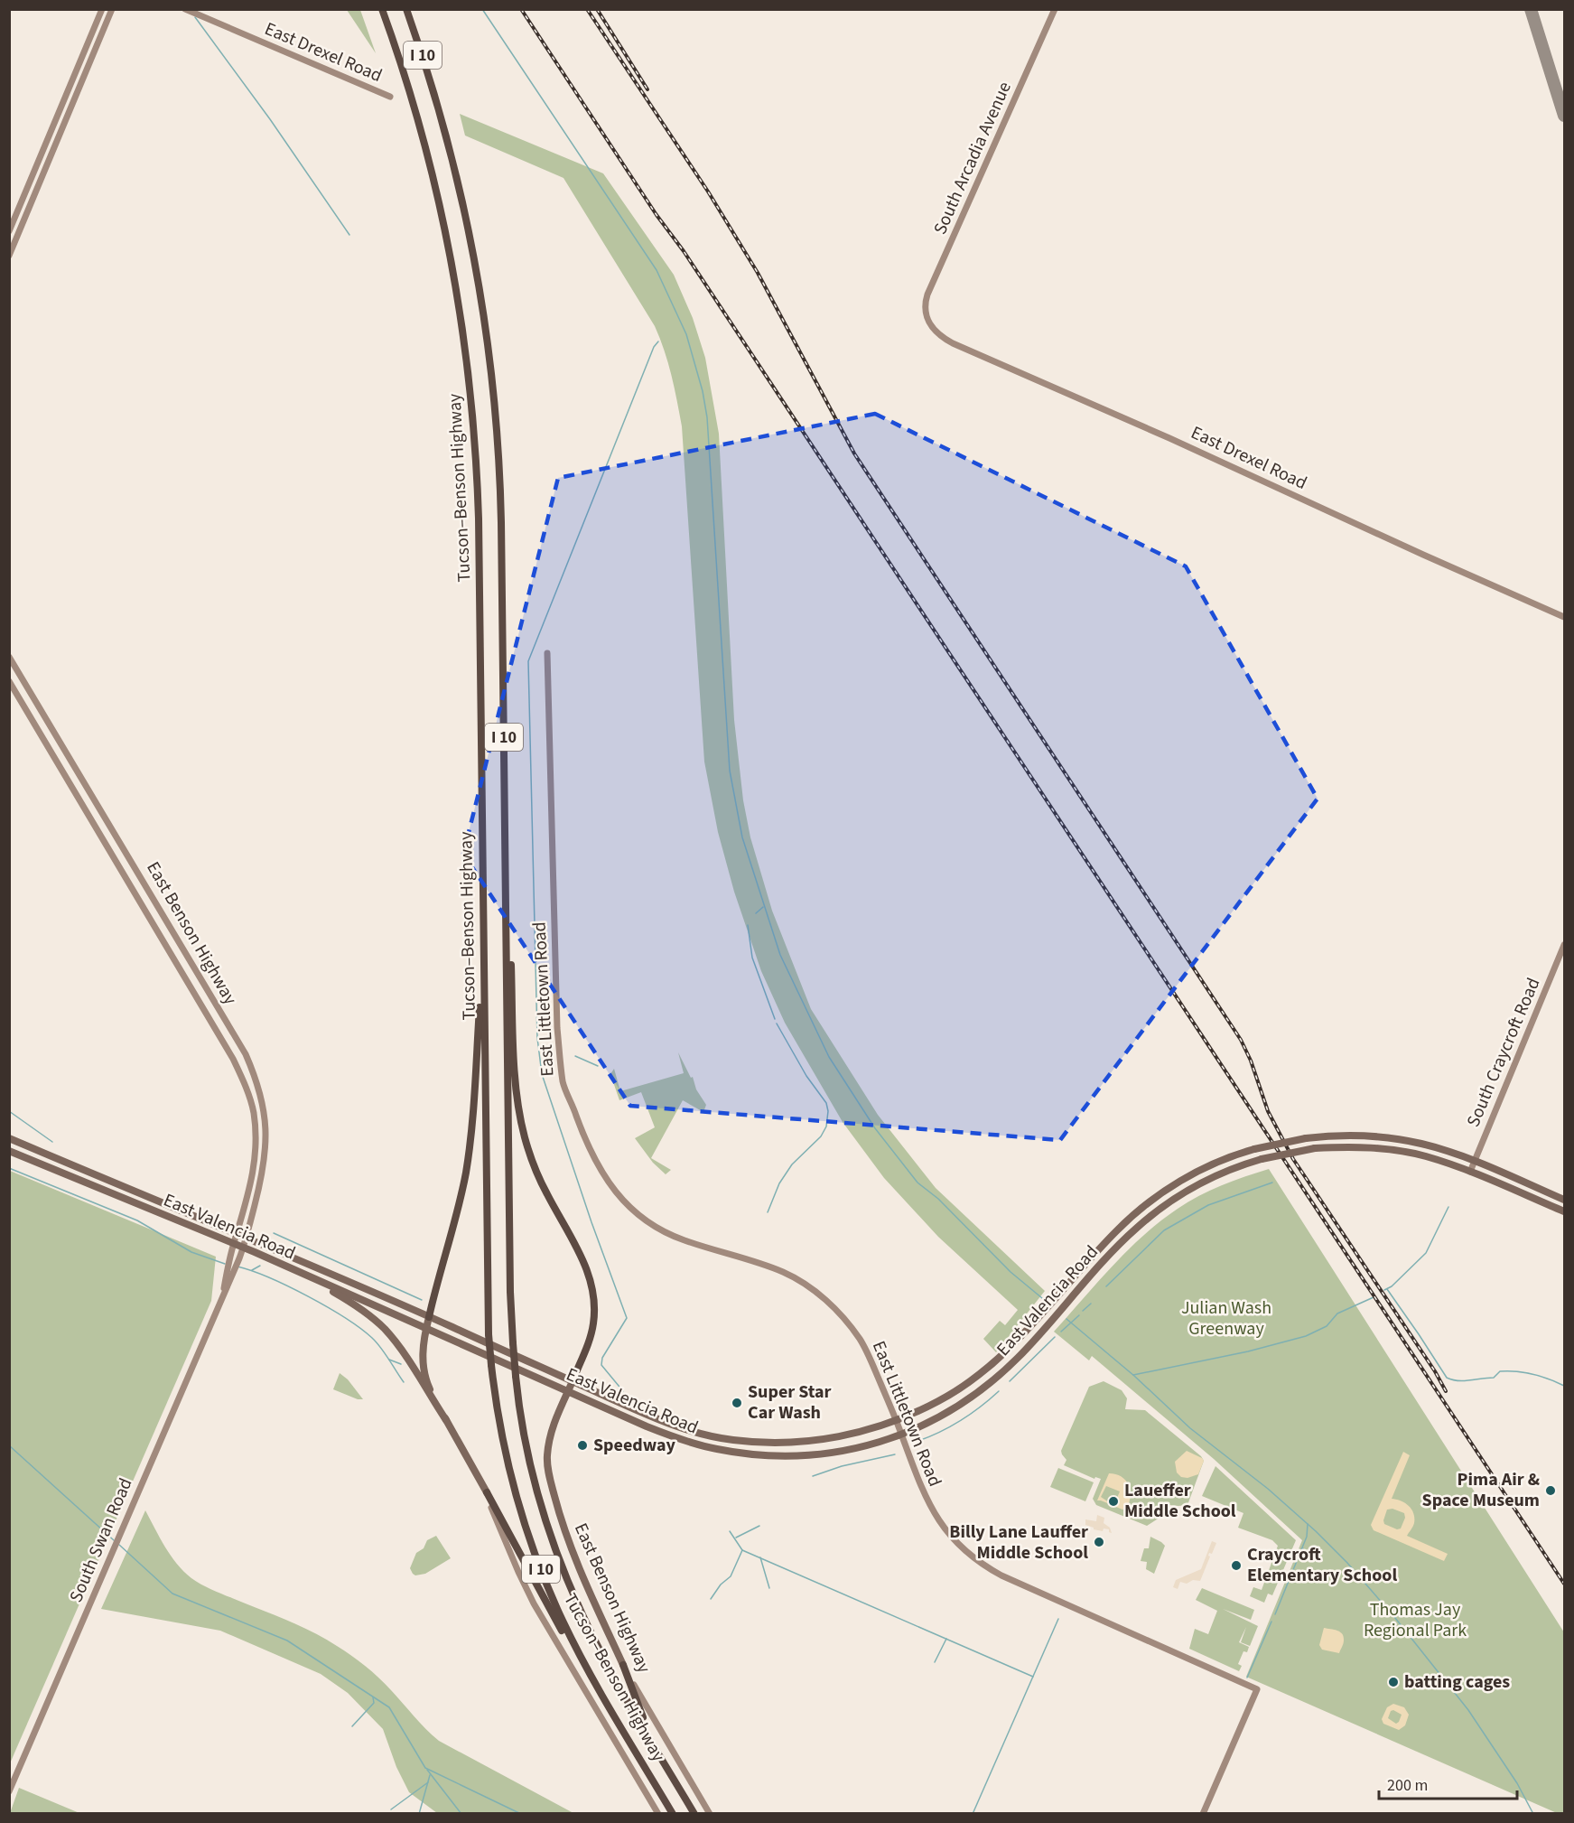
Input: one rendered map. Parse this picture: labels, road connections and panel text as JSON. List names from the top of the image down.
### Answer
{
  "streets": {
    "highway": ["I 10", "Tucson–Benson Highway"],
    "main road": ["East Benson Highway", "East Valencia Road"],
    "street": [
      "East Drexel Road",
      "South Arcadia Avenue",
      "East Littletown Road",
      "South Craycroft Road",
      "South Swan Road"
    ]
  },
  "crossings": [
    ["East Drexel Road", "South Arcadia Avenue"],
    ["East Benson Highway", "East Valencia Road"],
    ["East Benson Highway", "South Swan Road"],
    ["East Littletown Road", "East Valencia Road"],
    ["South Craycroft Road", "East Valencia Road"],
    ["East Valencia Road", "South Swan Road"]
  ],
  "parks": ["Julian Wash Greenway", "Thomas Jay Regional Park"],
  "places": [
    "Super Star Car Wash",
    "Speedway",
    "Pima Air & Space Museum",
    "Laueffer Middle School",
    "Billy Lane Lauffer Middle School",
    "Craycroft Elementary School",
    "batting cages"
  ],
  "scale_bar": "200 m"
}
